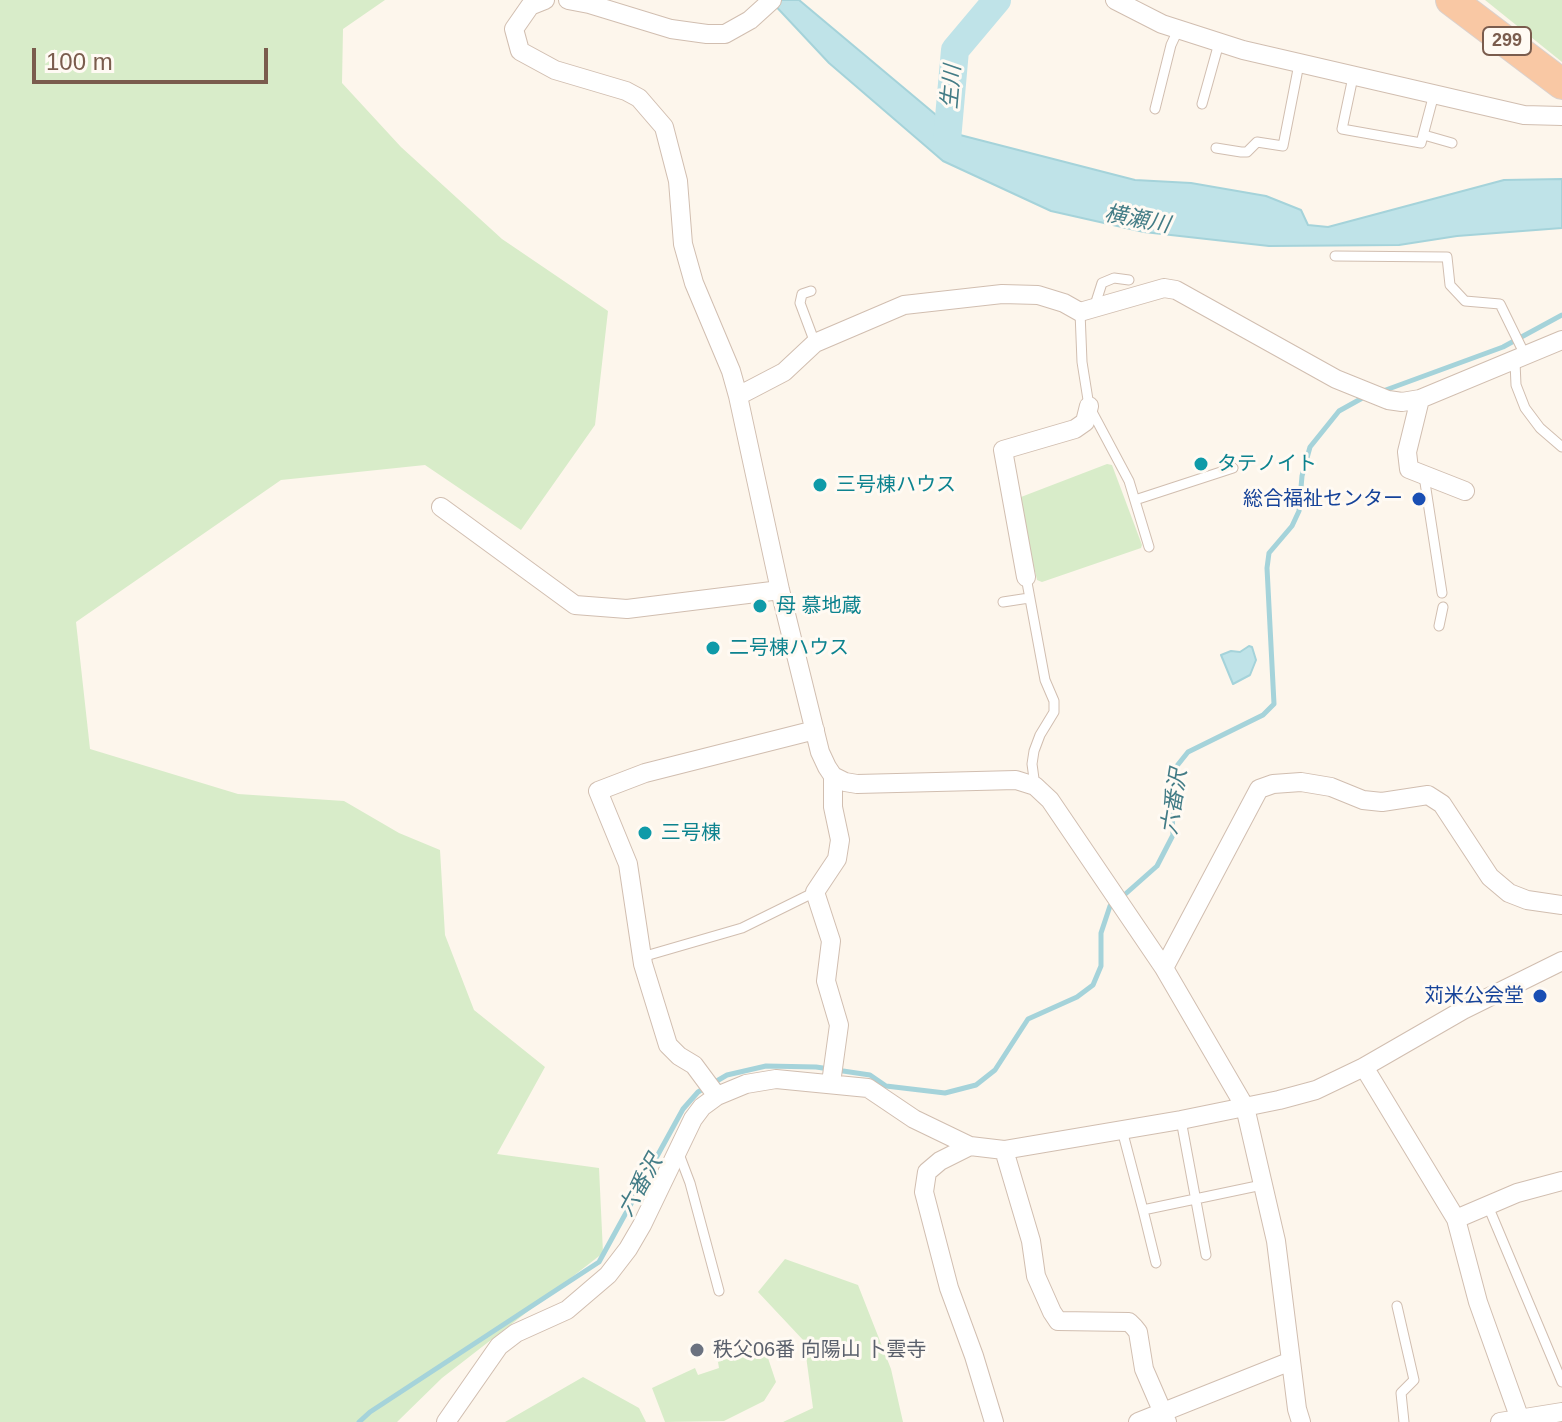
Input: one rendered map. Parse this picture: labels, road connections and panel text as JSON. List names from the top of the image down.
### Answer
{
  "streets": {
    "highway": ["299"]
  },
  "water": ["生川", "横瀬川", "六番沢"],
  "places": [
    "タテノイト",
    "三号棟ハウス",
    "総合福祉センター",
    "母 慕地蔵",
    "二号棟ハウス",
    "三号棟",
    "苅米公会堂",
    "秩父06番 向陽山 卜雲寺"
  ],
  "scale_bar": "100 m"
}
